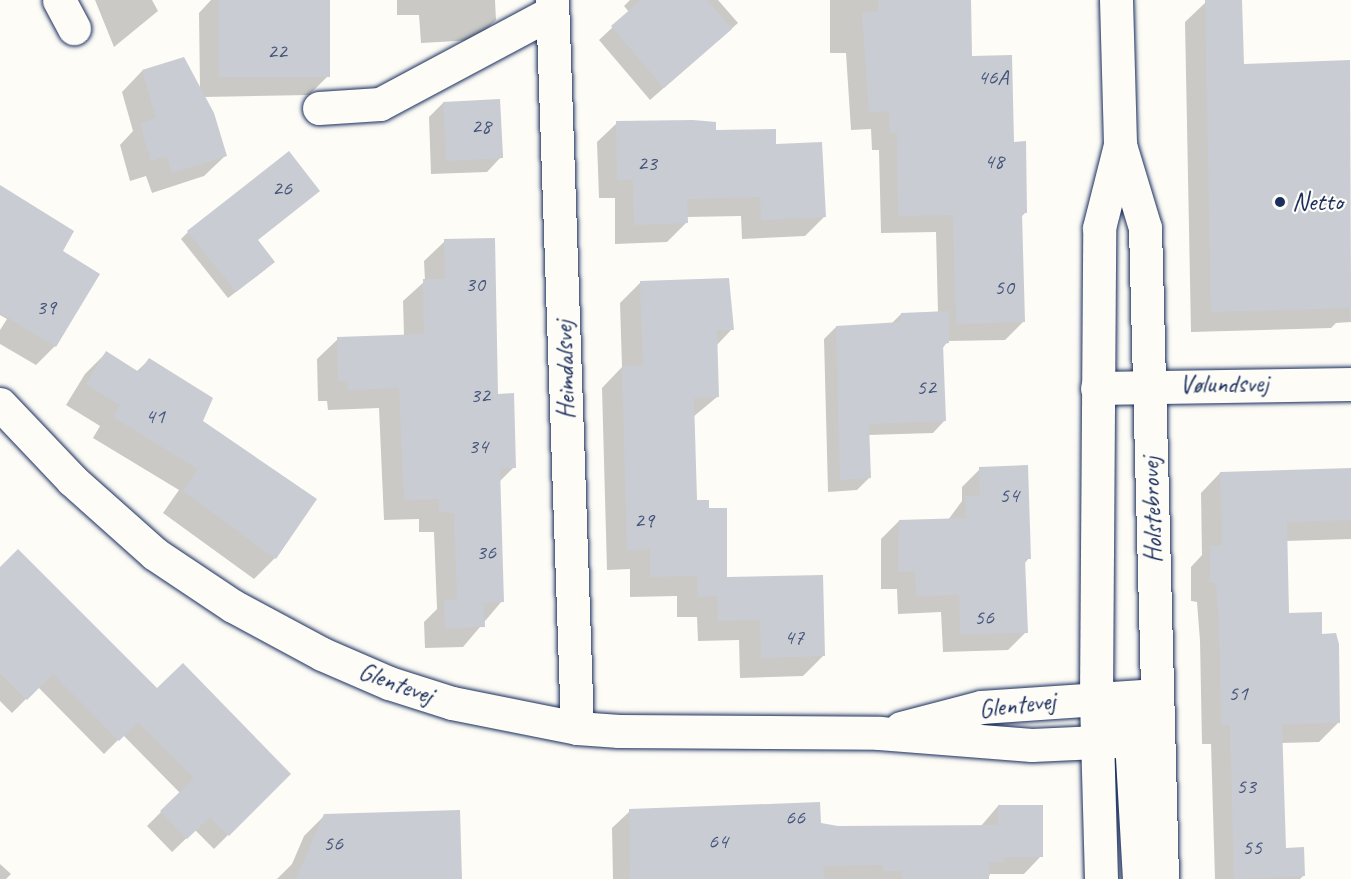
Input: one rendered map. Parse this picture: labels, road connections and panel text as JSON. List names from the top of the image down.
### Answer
{
  "streets": {
    "street": [
      "Heimdalsvej",
      "Vølundsvej",
      "Holstebrovej",
      "Glentevej"
    ]
  },
  "crossings": [
    ["Heimdalsvej", "Glentevej"],
    ["Vølundsvej", "Holstebrovej"],
    ["Holstebrovej", "Glentevej"]
  ],
  "places": ["Netto"],
  "house_numbers": [
    "22",
    "46A",
    "28",
    "48",
    "23",
    "26",
    "30",
    "50",
    "39",
    "52",
    "32",
    "41",
    "34",
    "54",
    "29",
    "36",
    "56",
    "47",
    "51",
    "53",
    "66",
    "64",
    "56",
    "55"
  ]
}
